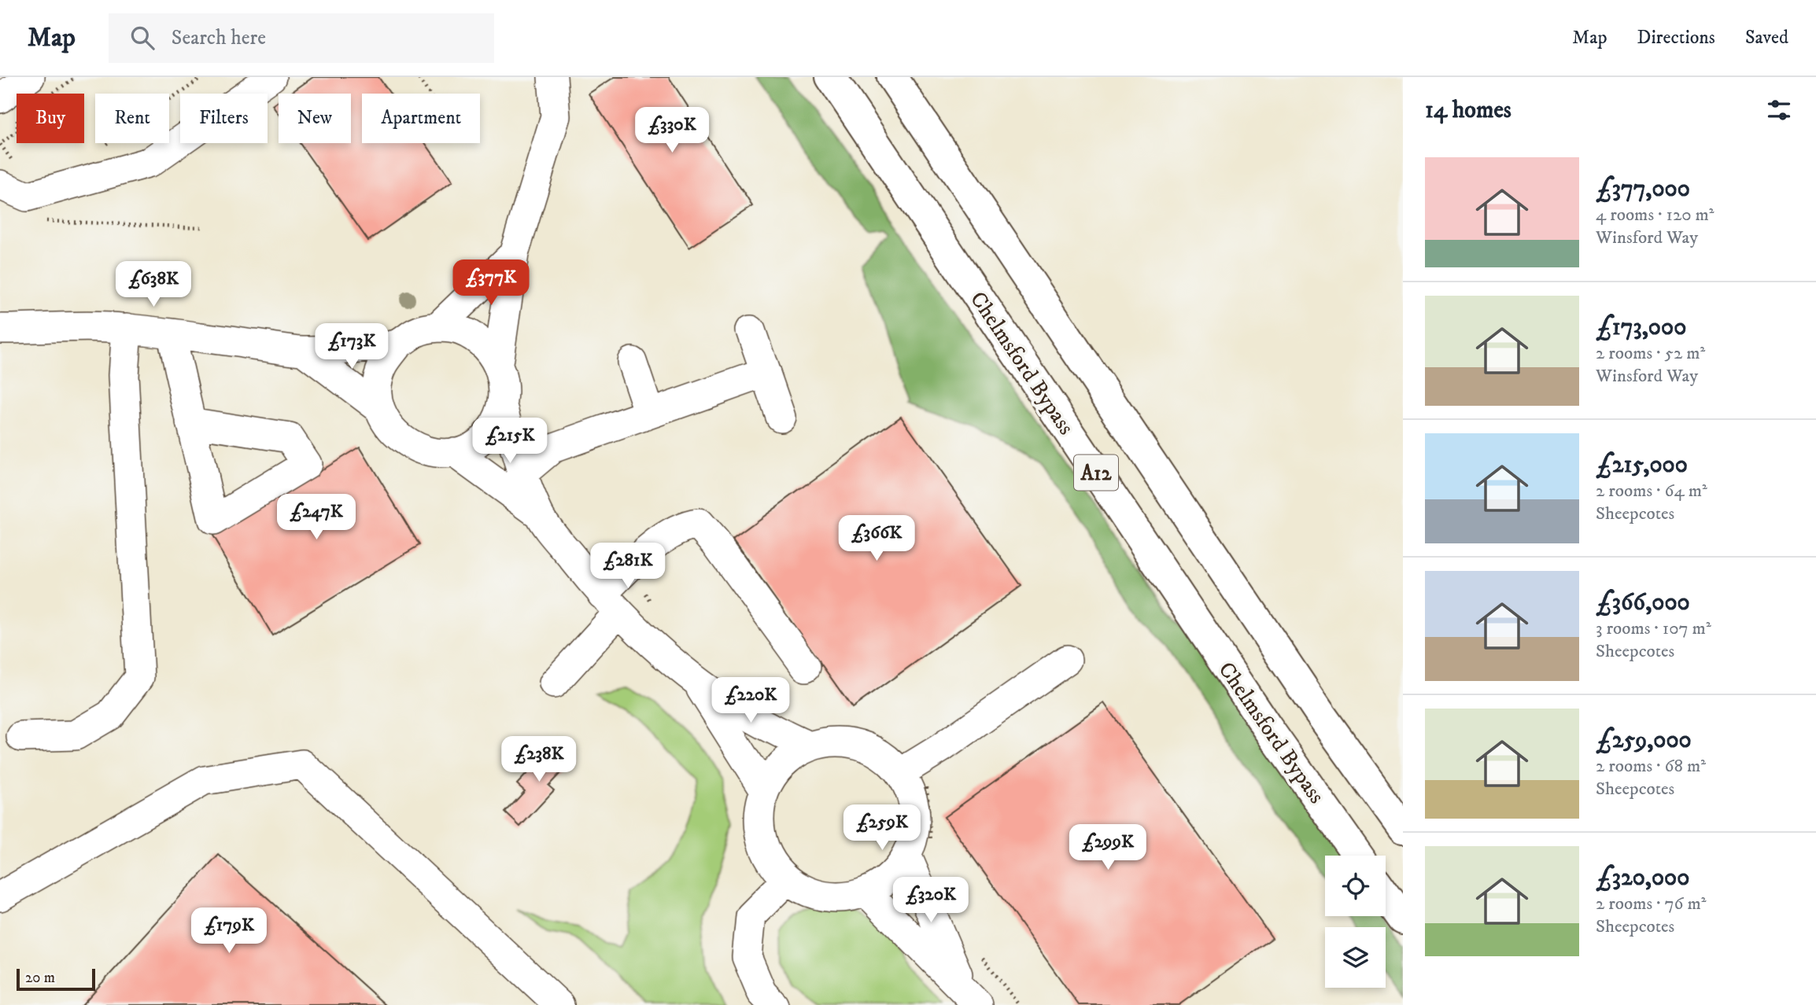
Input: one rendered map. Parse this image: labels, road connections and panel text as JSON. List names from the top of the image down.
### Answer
{
  "streets": {
    "highway": ["Chelmsford Bypass", "A12"]
  },
  "scale_bar": "20 m",
  "page": {
    "header": "Map",
    "search": "Search here",
    "nav": ["Map", "Directions", "Saved"],
    "heading": "14 homes",
    "chip": [
      "Buy",
      "Rent",
      "Filters",
      "New",
      "Apartment"
    ],
    "price": [
      "£330K",
      "£377K",
      "£638K",
      "£173K",
      "£215K",
      "£247K",
      "£366K",
      "£281K",
      "£220K",
      "£238K",
      "£259K",
      "£299K",
      "£320K",
      "£179K"
    ],
    "list": [
      {
        "name": "£377,000",
        "note": "4 rooms · 120 m² · Winsford Way"
      },
      {
        "name": "£173,000",
        "note": "2 rooms · 52 m² · Winsford Way"
      },
      {
        "name": "£215,000",
        "note": "2 rooms · 64 m² · Sheepcotes"
      },
      {
        "name": "£366,000",
        "note": "3 rooms · 107 m² · Sheepcotes"
      },
      {
        "name": "£259,000",
        "note": "2 rooms · 68 m² · Sheepcotes"
      },
      {
        "name": "£320,000",
        "note": "2 rooms · 76 m² · Sheepcotes"
      }
    ],
    "scale": "20 m"
  }
}
